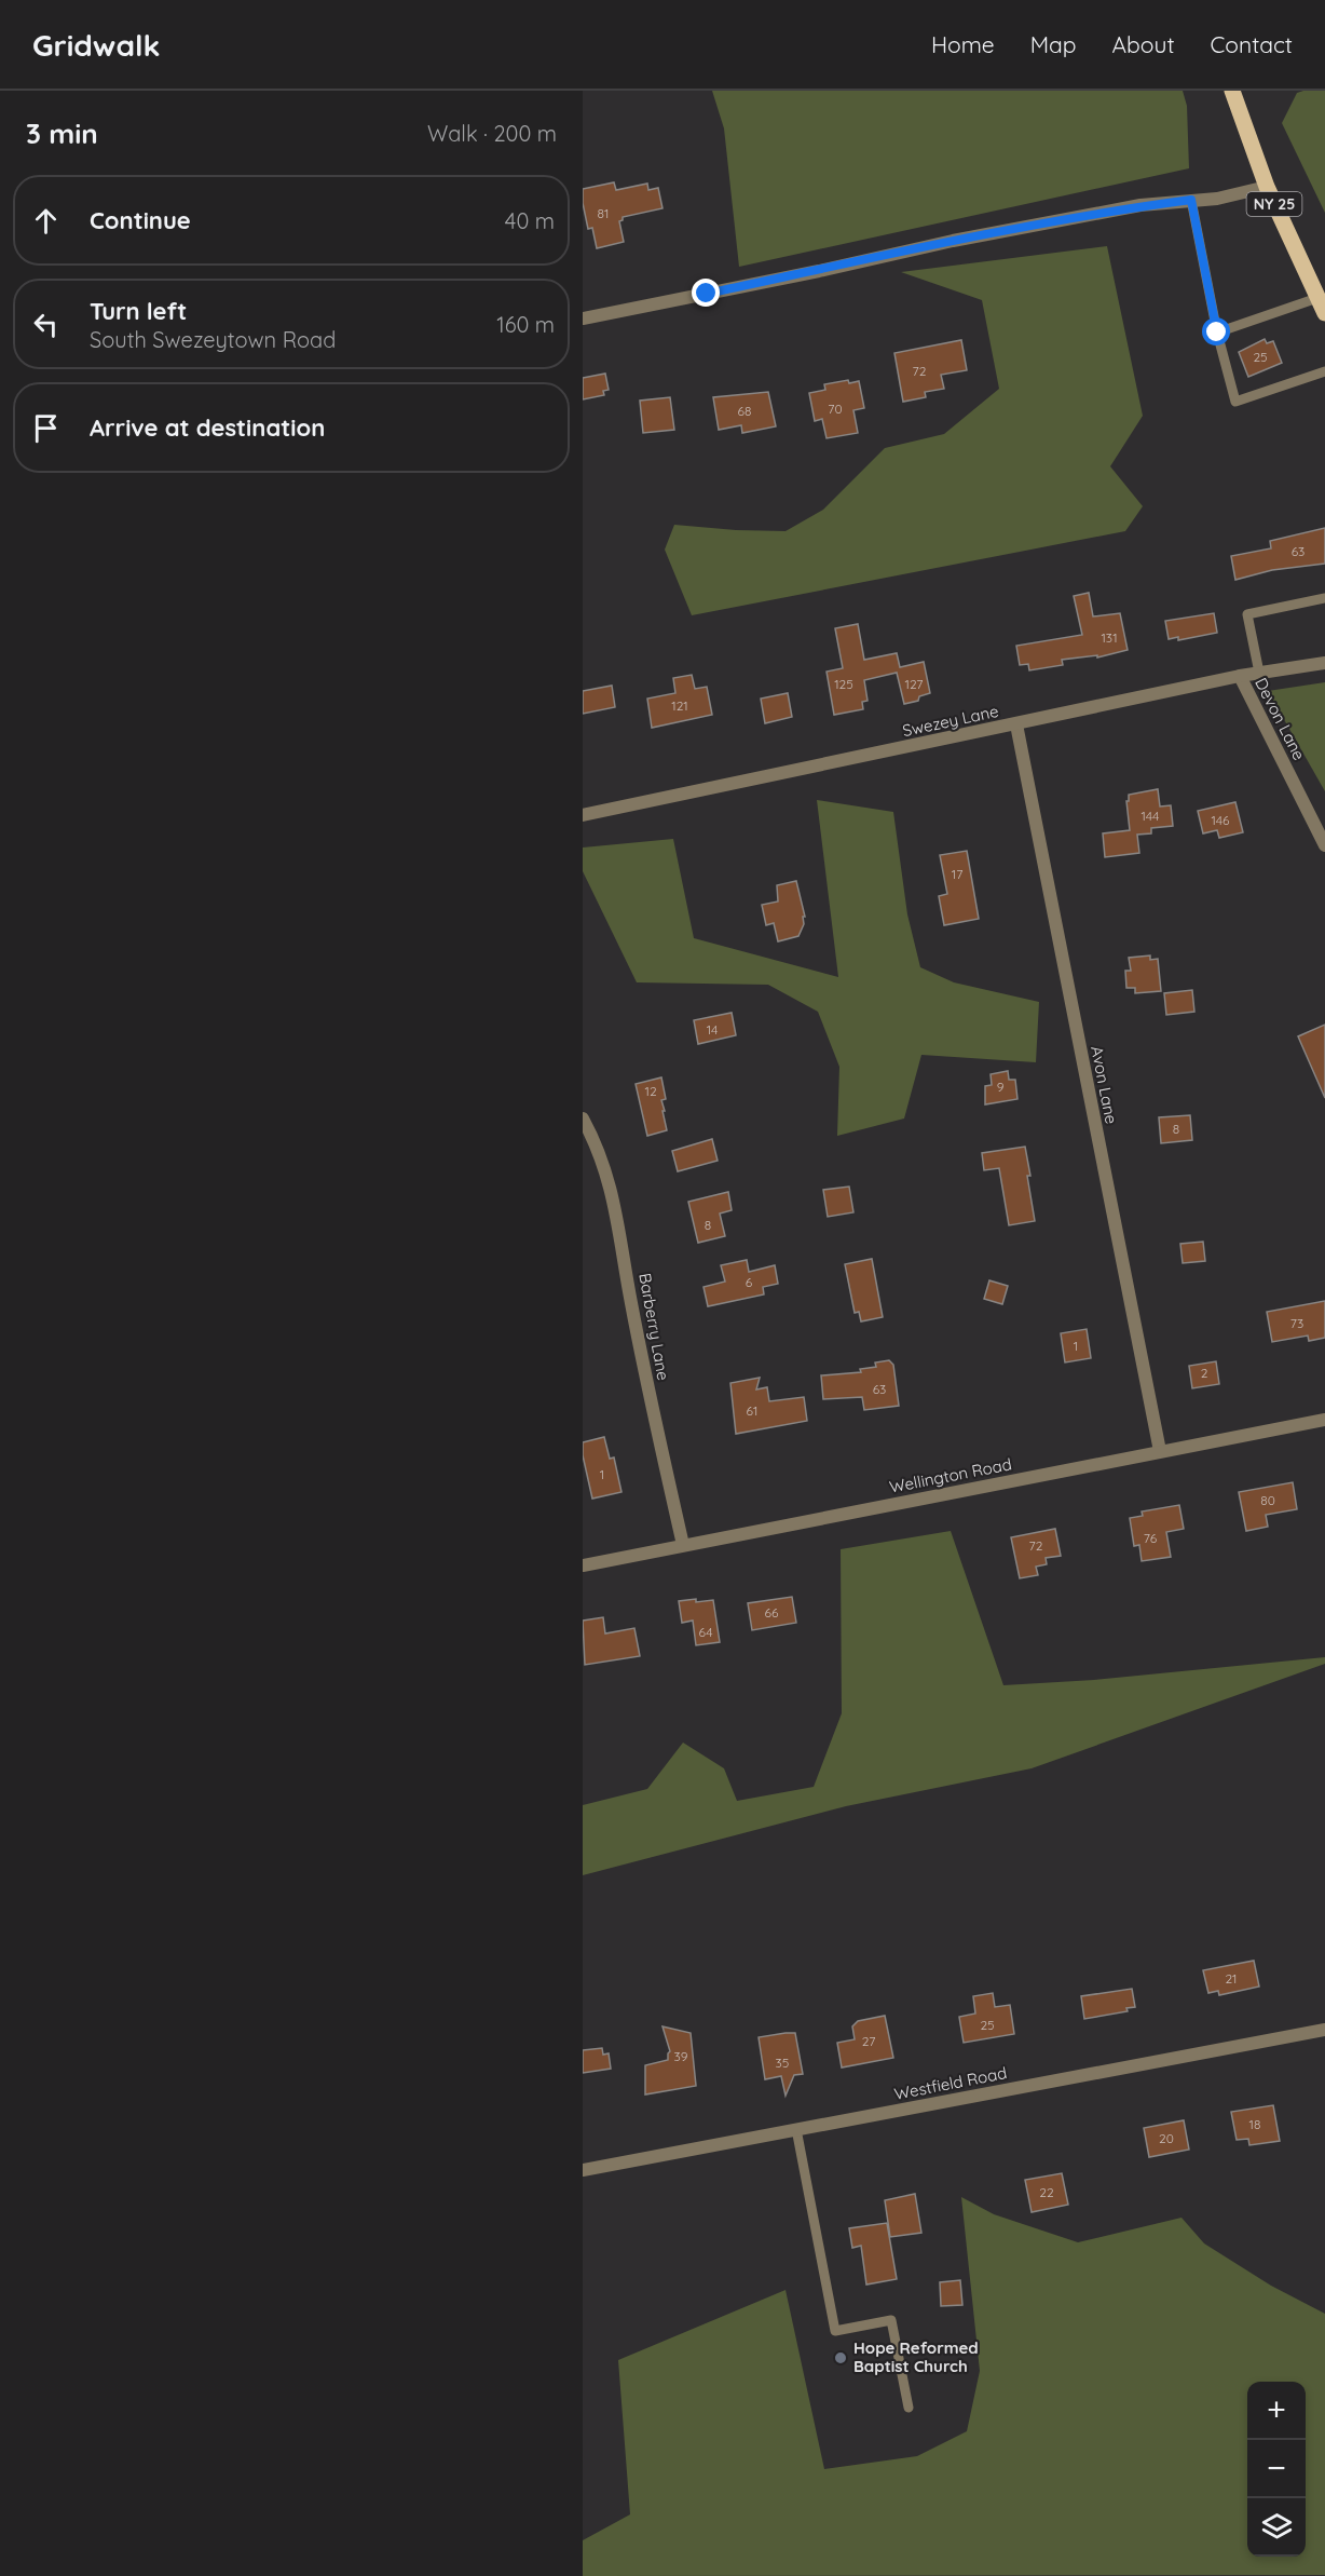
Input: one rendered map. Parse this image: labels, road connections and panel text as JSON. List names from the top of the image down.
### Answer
{
  "streets": {
    "main road": ["NY 25"],
    "street": [
      "Devon Lane",
      "Swezey Lane",
      "Avon Lane",
      "Barberry Lane",
      "Wellington Road",
      "Westfield Road"
    ]
  },
  "crossings": [
    ["Devon Lane", "Swezey Lane"],
    ["Swezey Lane", "Avon Lane"],
    ["Avon Lane", "Wellington Road"],
    ["Barberry Lane", "Wellington Road"]
  ],
  "places": ["Hope Reformed Baptist Church"],
  "house_numbers": [
    "81",
    "25",
    "72",
    "70",
    "68",
    "63",
    "131",
    "125",
    "127",
    "121",
    "144",
    "146",
    "17",
    "14",
    "9",
    "12",
    "8",
    "8",
    "6",
    "73",
    "1",
    "2",
    "63",
    "61",
    "1",
    "80",
    "76",
    "72",
    "66",
    "64",
    "21",
    "25",
    "27",
    "39",
    "35",
    "18",
    "20",
    "22"
  ],
  "page": {
    "header": "Gridwalk",
    "nav": [
      "Home",
      "Map",
      "About",
      "Contact"
    ],
    "heading": ["3 min", "Walk · 200 m"],
    "list": [
      ["Continue", "40 m"],
      ["Turn left", "South Swezeytown Road", "160 m"],
      "Arrive at destination"
    ],
    "map_buttons": ["+", "−"]
  }
}
